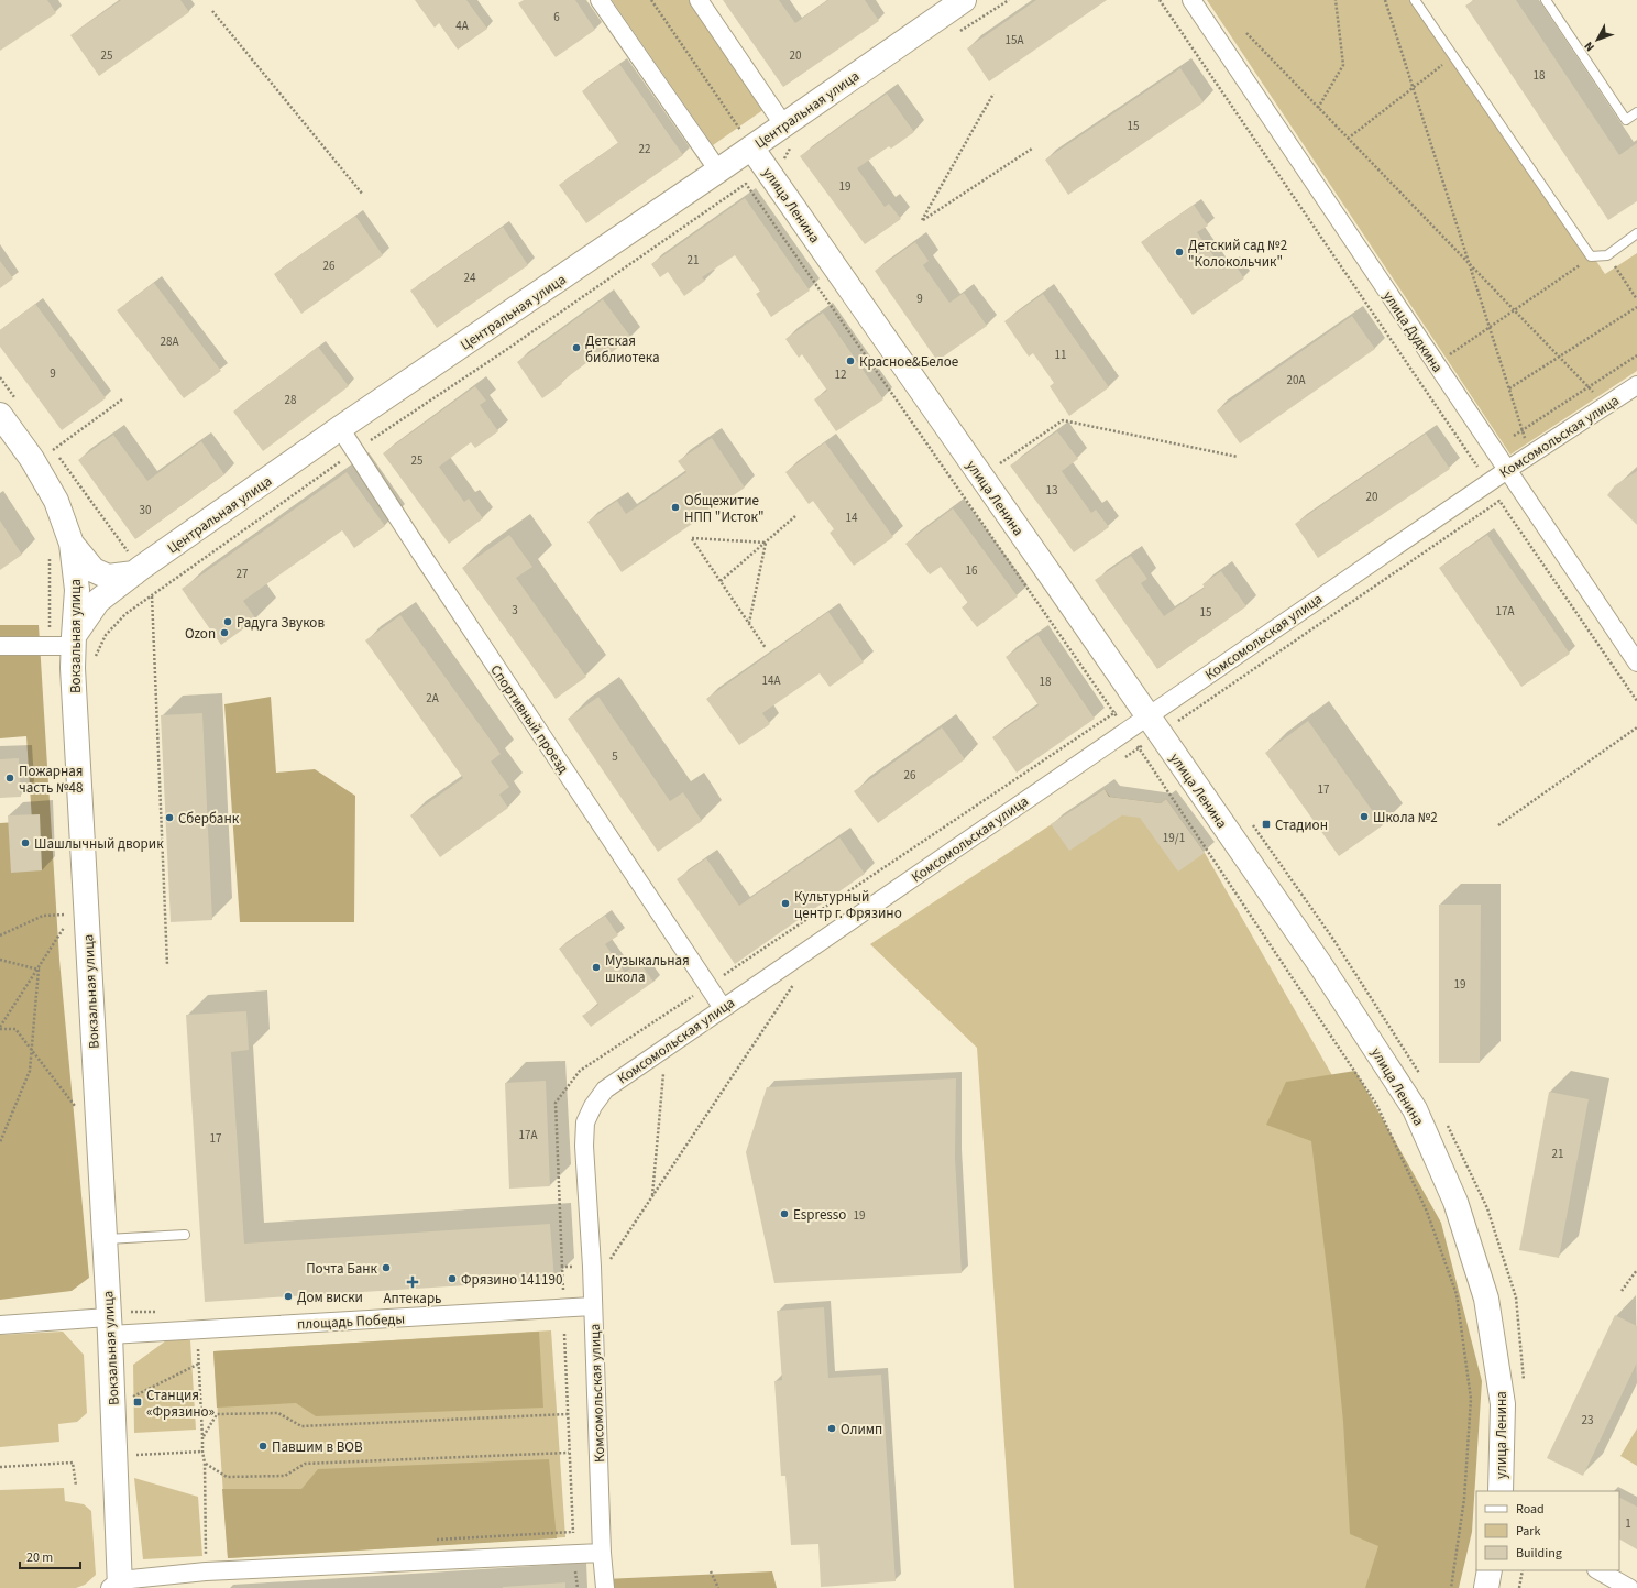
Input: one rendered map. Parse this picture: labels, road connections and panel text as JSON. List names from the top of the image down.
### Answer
{
  "streets": {
    "street": [
      "Центральная улица",
      "улица Ленина",
      "улица Дудкина",
      "Комсомольская улица",
      "Вокзальная улица",
      "Спортивный проезд",
      "площадь Победы"
    ]
  },
  "crossings": [
    ["Центральная улица", "улица Ленина"],
    ["Центральная улица", "Вокзальная улица"],
    ["Центральная улица", "Спортивный проезд"],
    ["улица Ленина", "Комсомольская улица"],
    ["улица Дудкина", "Комсомольская улица"],
    ["Комсомольская улица", "Спортивный проезд"],
    ["Комсомольская улица", "площадь Победы"],
    ["Вокзальная улица", "площадь Победы"]
  ],
  "places": {
    "other": [
      "Детский сад №2 \"Колокольчик\"",
      "Детская библиотека",
      "Красное&Белое",
      "Общежитие НПП \"Исток\"",
      "Радуга Звуков",
      "Ozon",
      "Пожарная часть №48",
      "Школа №2",
      "Сбербанк",
      "Шашлычный дворик",
      "Культурный центр г. Фрязино",
      "Музыкальная школа",
      "Espresso",
      "Почта Банк",
      "Фрязино 141190",
      "Дом виски",
      "Олимп",
      "Павшим в ВОВ"
    ],
    "transit": ["Стадион", "Станция «Фрязино»"],
    "health": ["Аптекарь"]
  },
  "house_numbers": [
    "6",
    "4А",
    "15А",
    "25",
    "20",
    "18",
    "15",
    "22",
    "19",
    "21",
    "26",
    "24",
    "9",
    "28А",
    "11",
    "9",
    "12",
    "20А",
    "28",
    "25",
    "13",
    "20",
    "30",
    "14",
    "16",
    "27",
    "3",
    "17А",
    "15",
    "14А",
    "18",
    "2А",
    "5",
    "26",
    "17",
    "19/1",
    "19",
    "17А",
    "17",
    "21",
    "19",
    "23",
    "1"
  ],
  "legend": ["Road", "Park", "Building"],
  "scale_bar": "20 m",
  "north": "bottom left"
}
